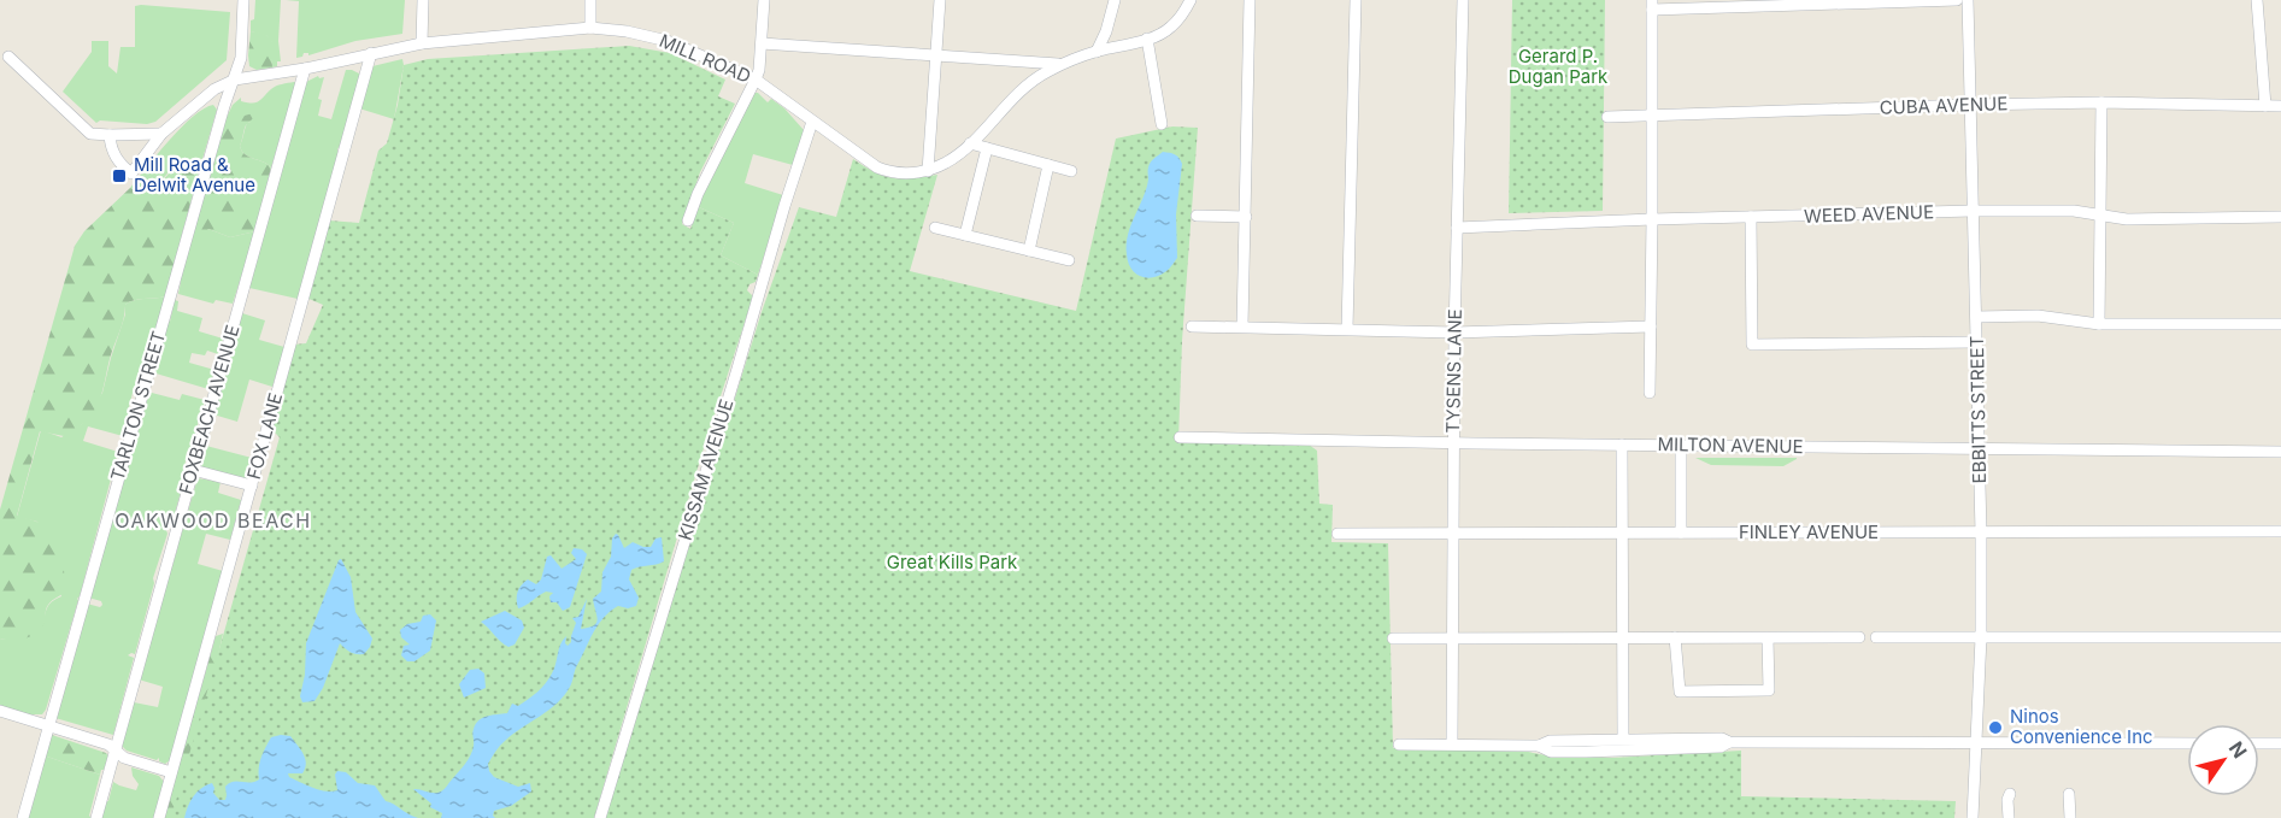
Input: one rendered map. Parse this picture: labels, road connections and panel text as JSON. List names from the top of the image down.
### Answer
{
  "streets": {
    "street": [
      "MILL ROAD",
      "CUBA AVENUE",
      "WEED AVENUE",
      "TYSENS LANE",
      "TARLTON STREET",
      "FOXBEACH AVENUE",
      "EBBITTS STREET",
      "FOX LANE",
      "MILTON AVENUE",
      "KISSAM AVENUE",
      "FINLEY AVENUE"
    ]
  },
  "crossings": [
    ["MILL ROAD", "TARLTON STREET"],
    ["MILL ROAD", "FOXBEACH AVENUE"],
    ["MILL ROAD", "FOX LANE"],
    ["MILL ROAD", "KISSAM AVENUE"],
    ["CUBA AVENUE", "EBBITTS STREET"],
    ["WEED AVENUE", "TYSENS LANE"],
    ["WEED AVENUE", "EBBITTS STREET"],
    ["TYSENS LANE", "MILTON AVENUE"],
    ["TYSENS LANE", "FINLEY AVENUE"],
    ["EBBITTS STREET", "MILTON AVENUE"],
    ["EBBITTS STREET", "FINLEY AVENUE"]
  ],
  "districts": ["OAKWOOD BEACH"],
  "parks": ["Gerard P. Dugan Park", "Great Kills Park"],
  "places": {
    "transit": ["Mill Road & Delwit Avenue"],
    "other": ["Ninos Convenience Inc"]
  },
  "north": "top right"
}
